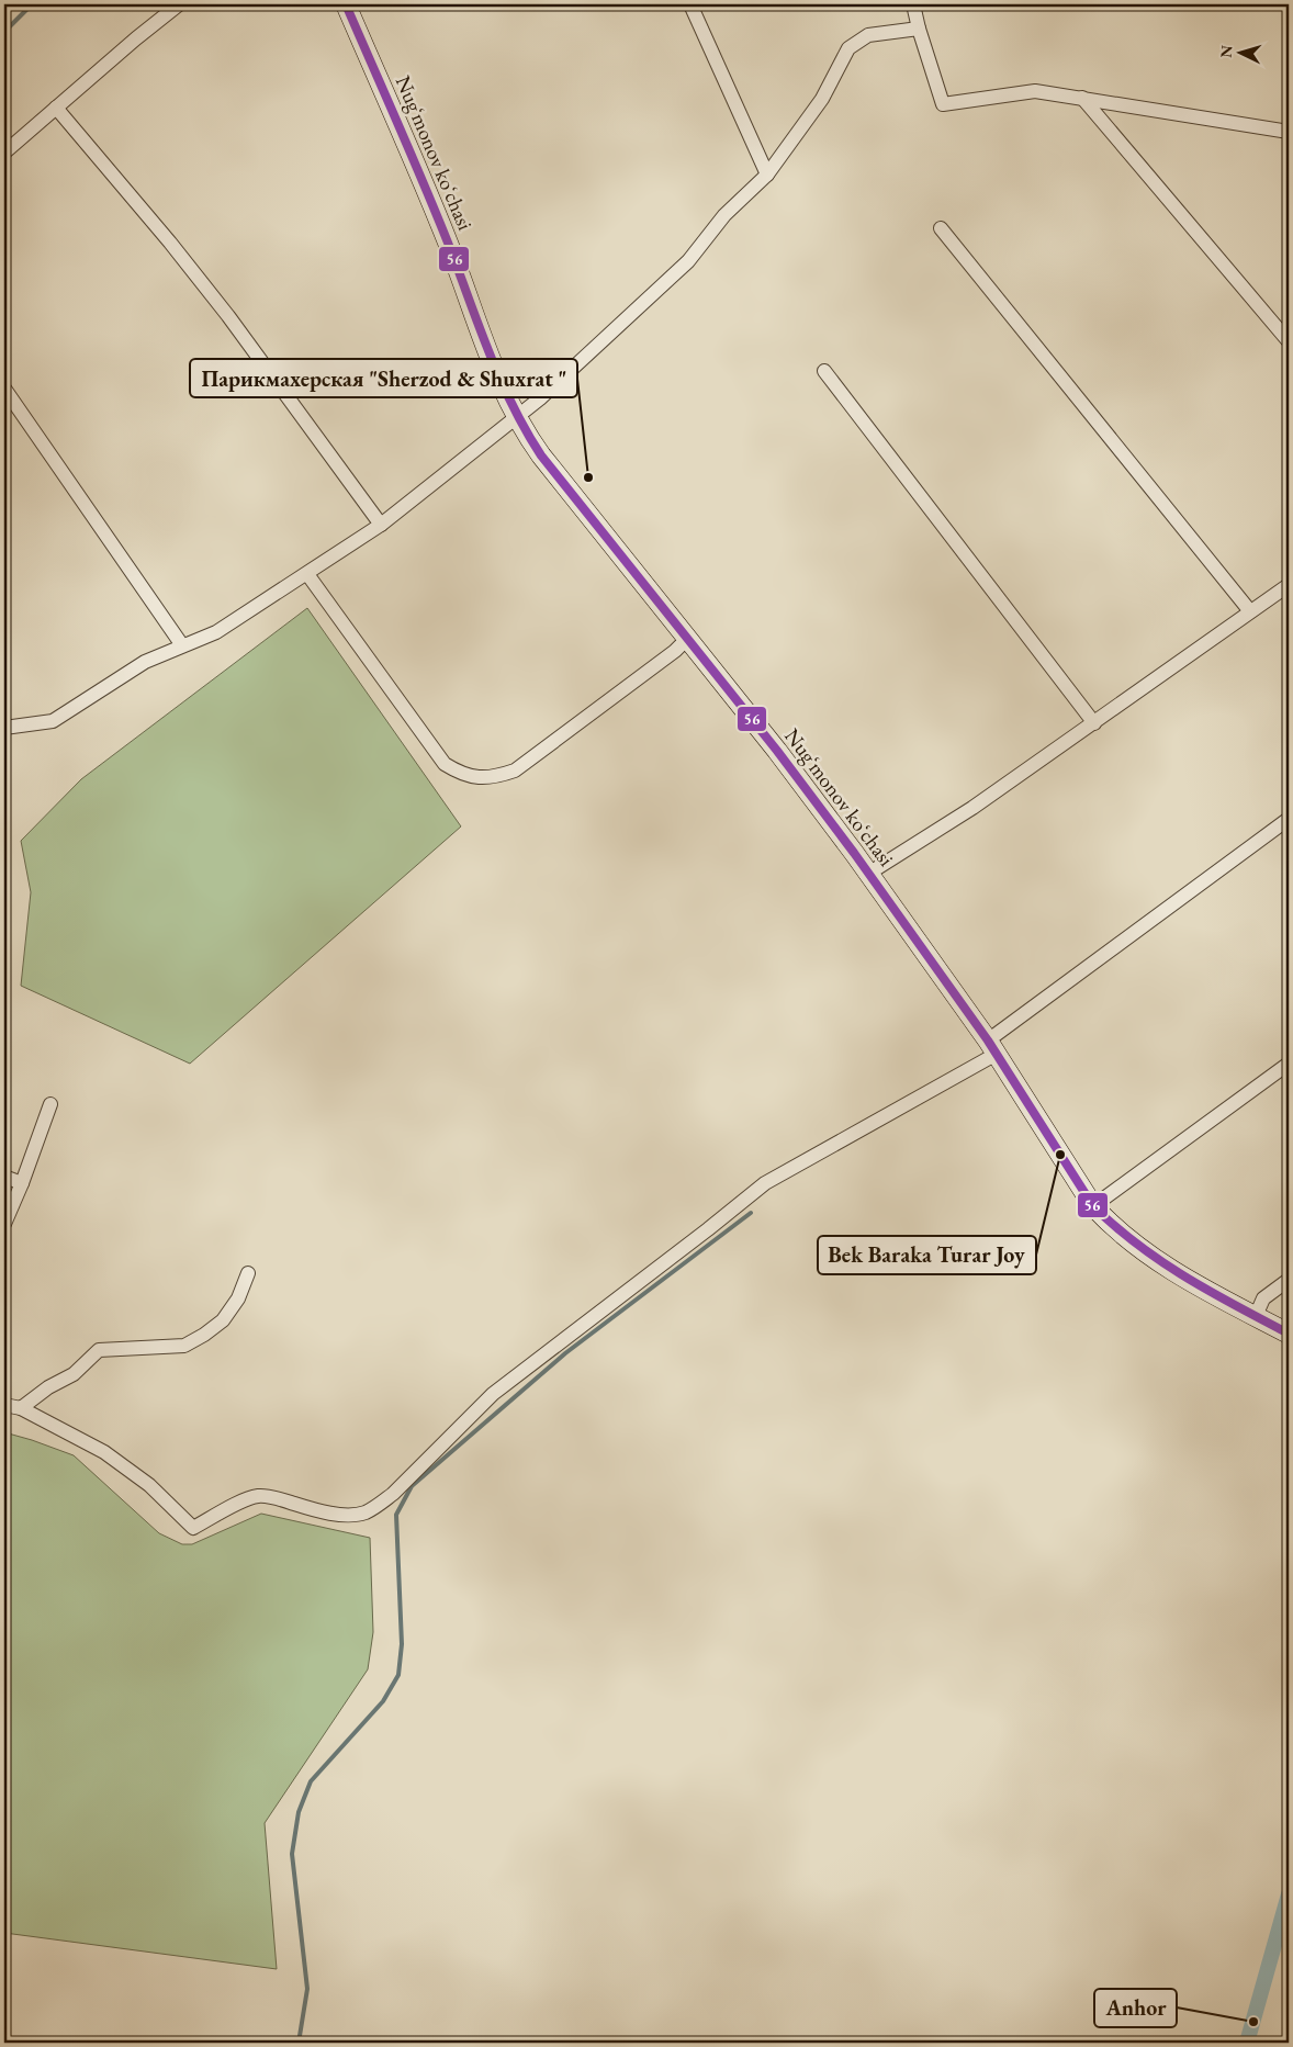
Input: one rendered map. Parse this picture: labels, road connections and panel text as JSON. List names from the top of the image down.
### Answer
{
  "streets": {
    "main road": ["Nugʻmonov koʻchasi"]
  },
  "places": ["Парикмахерская \"Sherzod & Shuxrat \"", "Bek Baraka Turar Joy", "Anhor"],
  "lines": ["transit line 56"],
  "north": "left"
}
